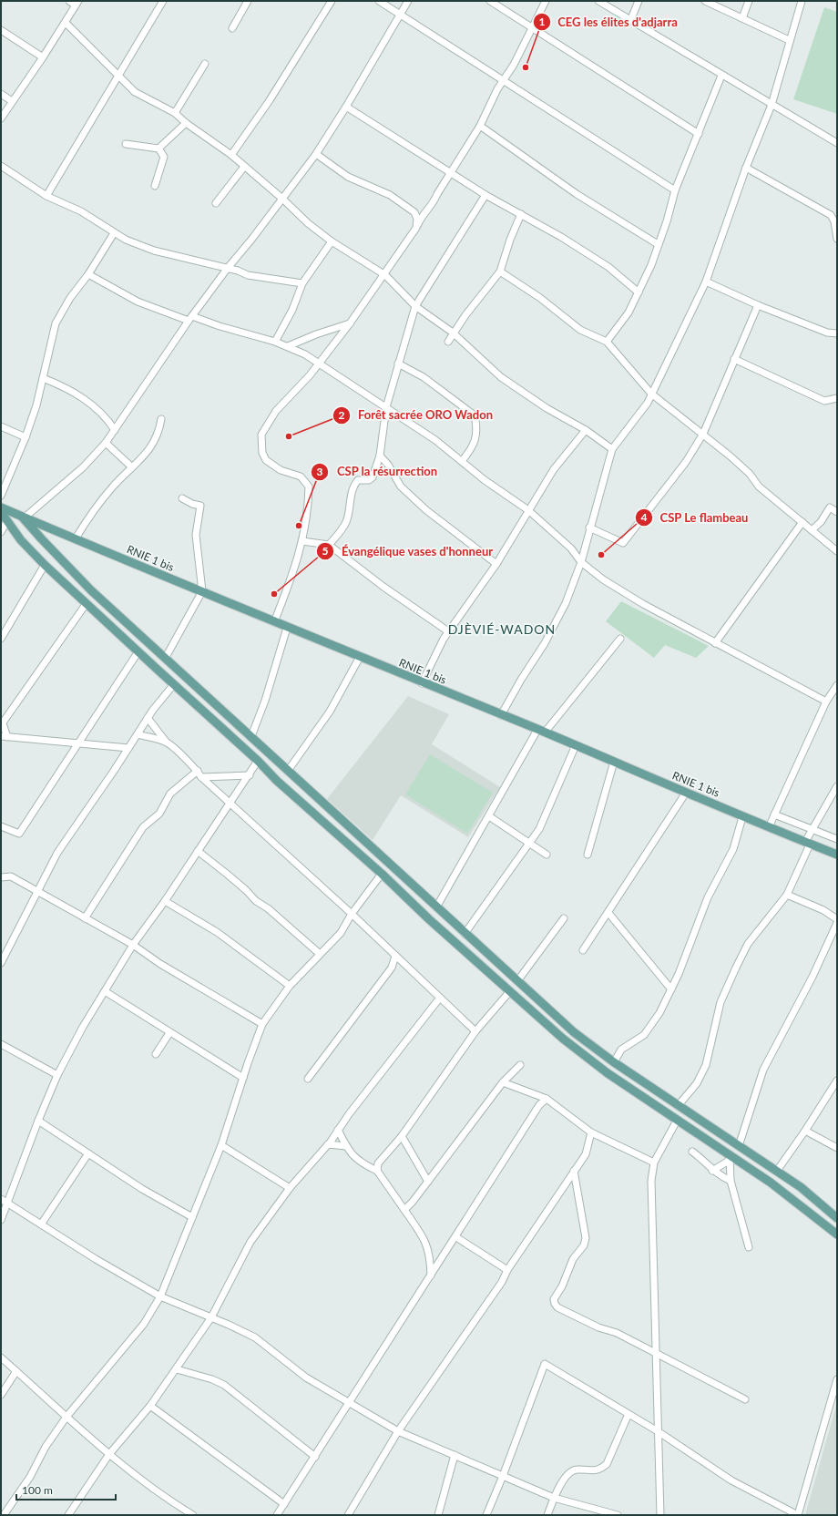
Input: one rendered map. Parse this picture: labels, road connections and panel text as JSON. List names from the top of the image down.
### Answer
{
  "streets": {
    "main road": ["RNIE 1 bis"]
  },
  "districts": ["DJÈVIÉ-WADON"],
  "places": [
    "CEG les élites d'adjarra",
    "Forêt sacrée ORO Wadon",
    "CSP la résurrection",
    "CSP Le flambeau",
    "Évangélique vases d'honneur"
  ],
  "scale_bar": "100 m"
}
